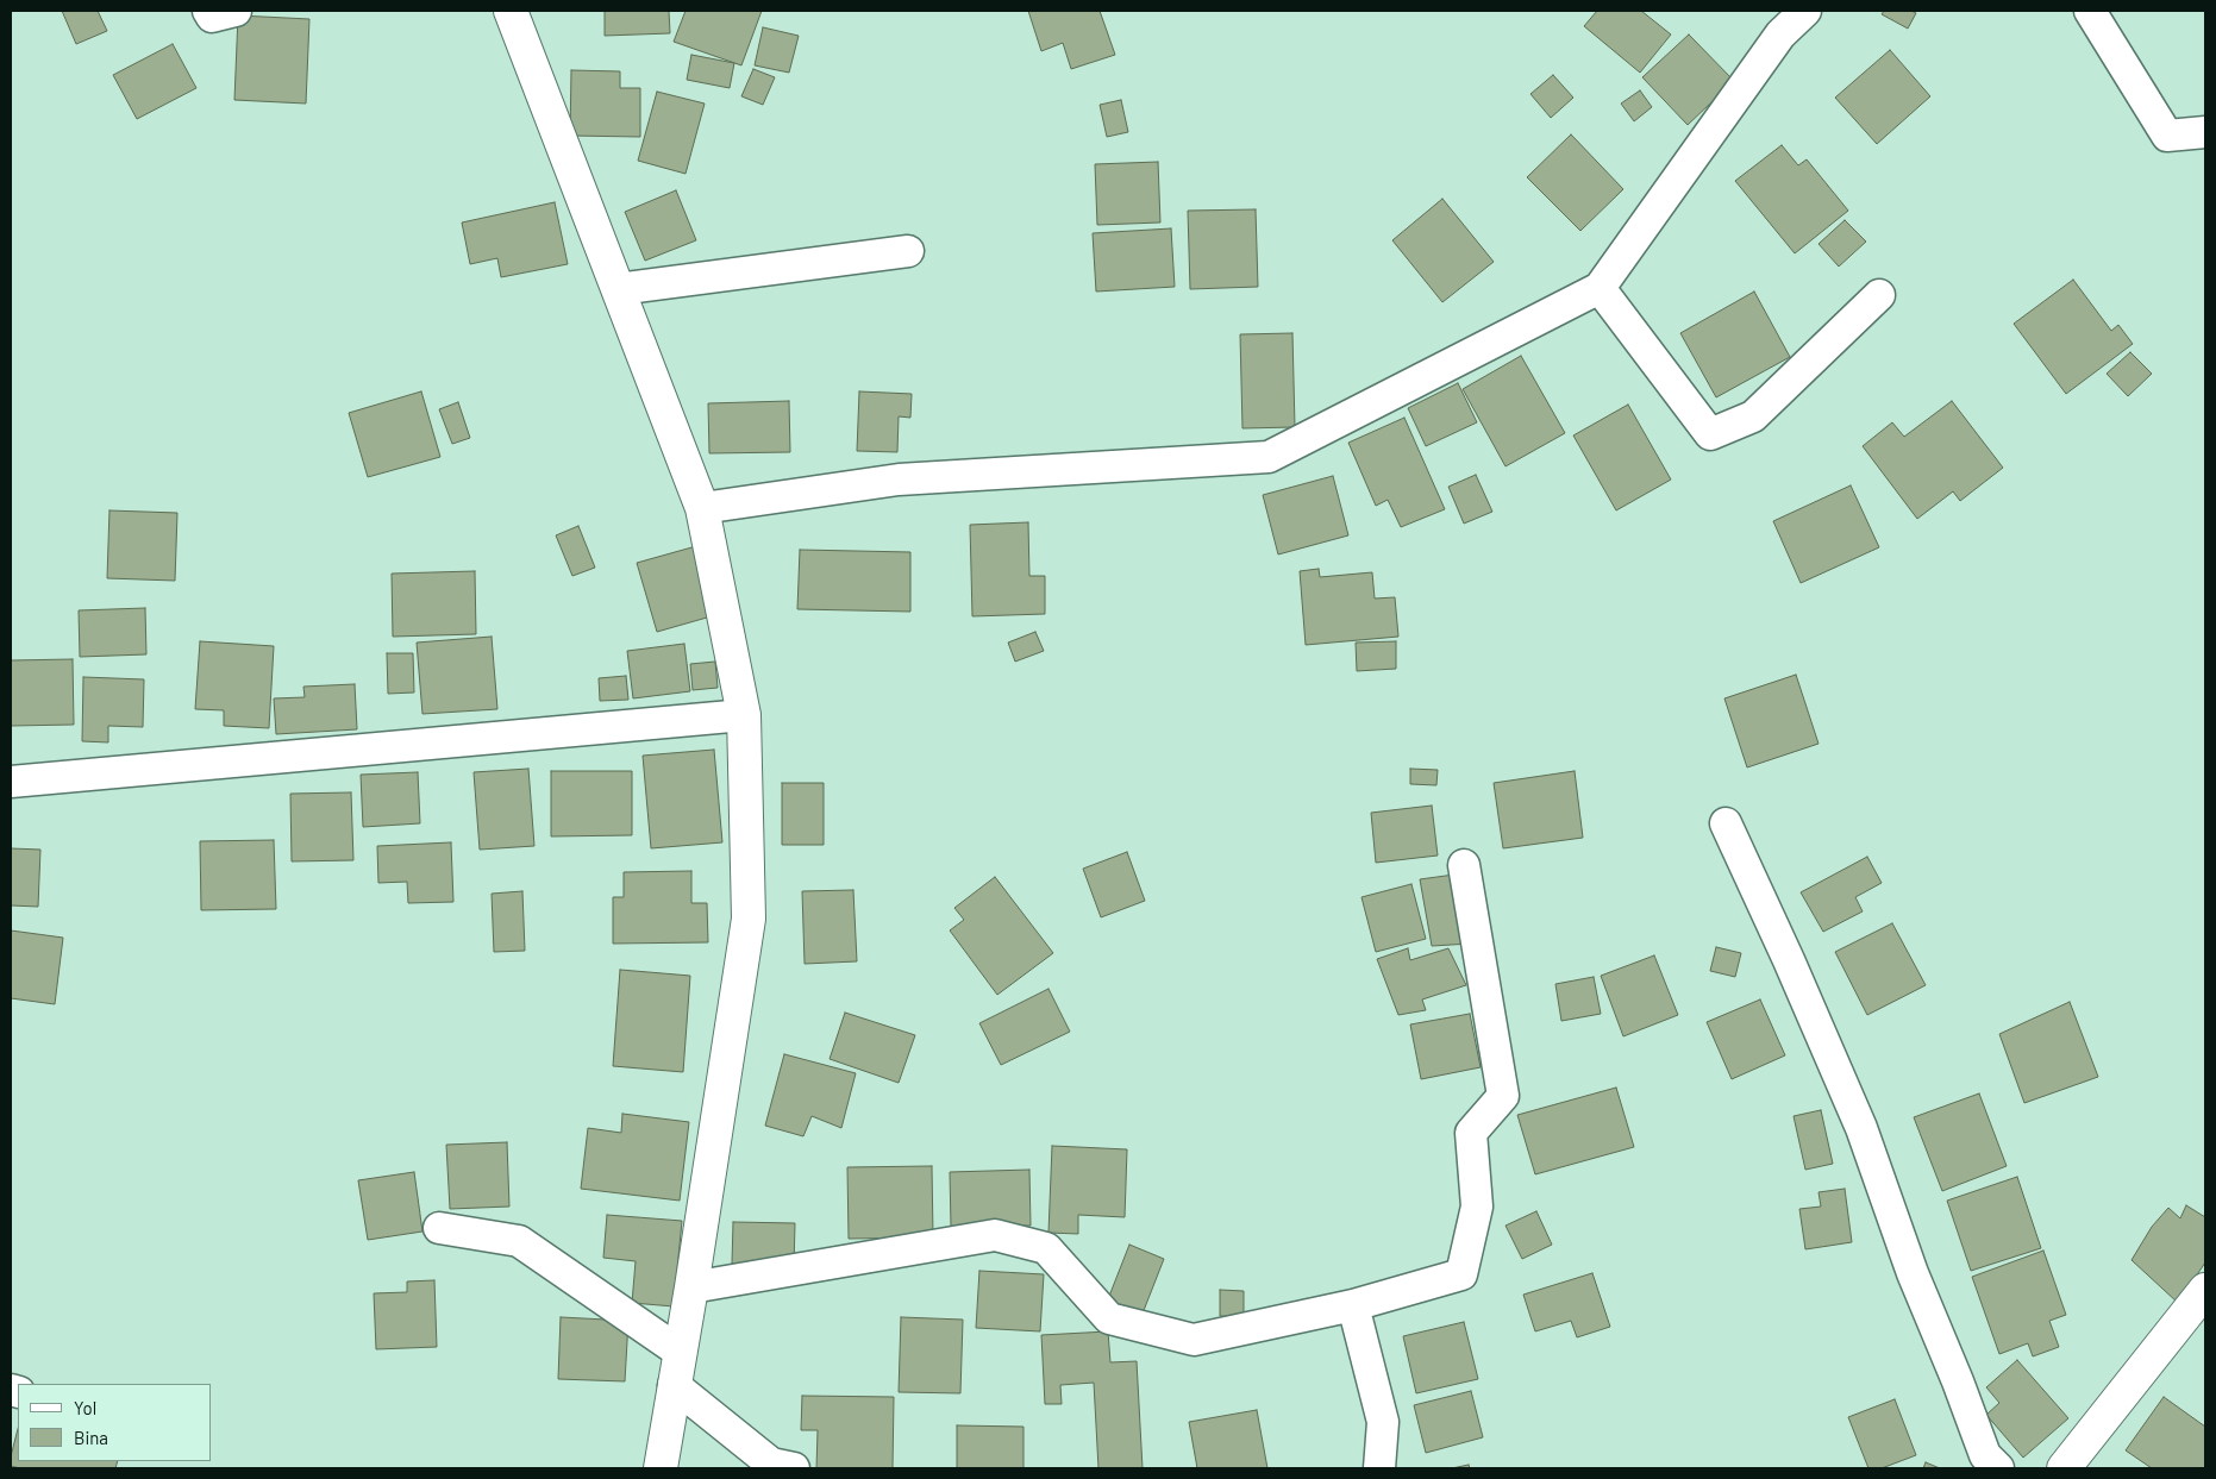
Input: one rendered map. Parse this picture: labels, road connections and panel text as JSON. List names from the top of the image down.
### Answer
{
  "legend": ["Yol", "Bina"]
}
